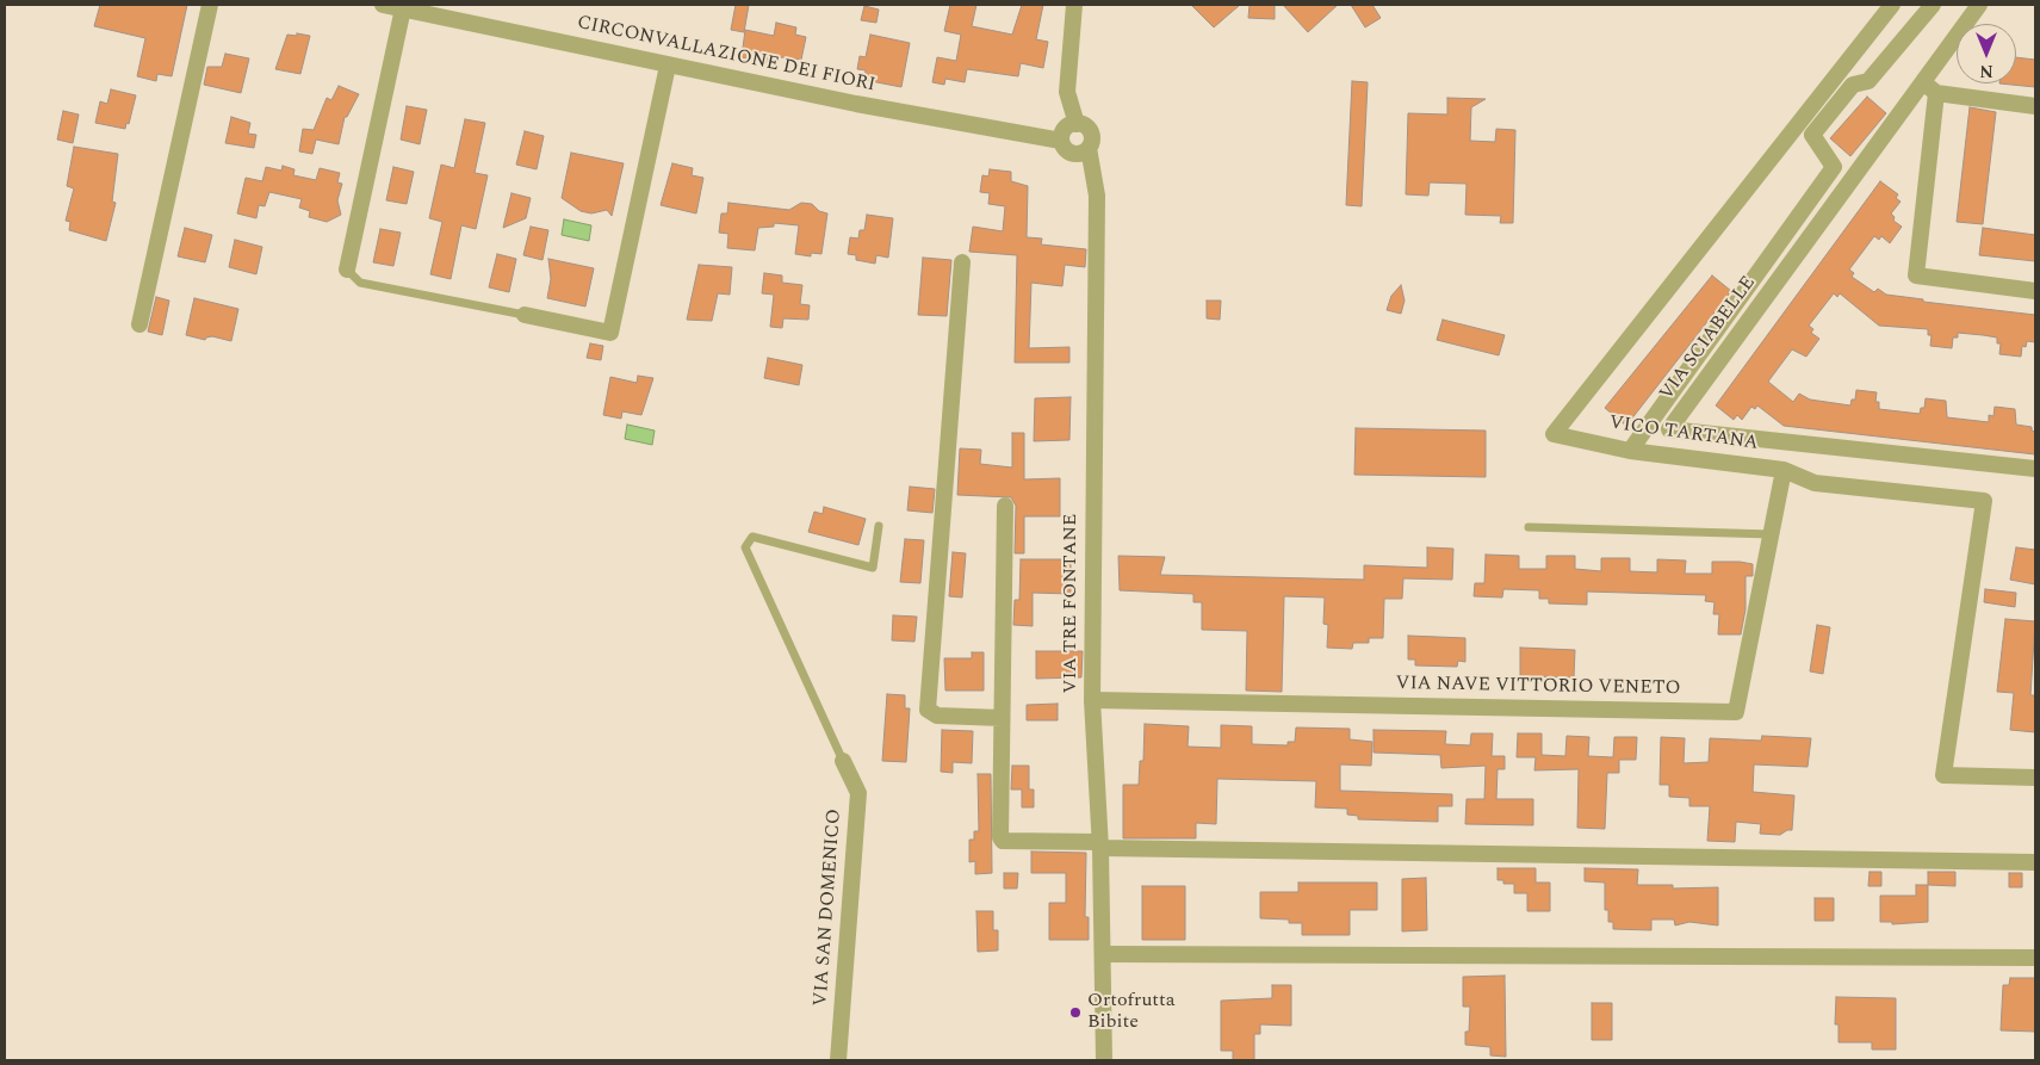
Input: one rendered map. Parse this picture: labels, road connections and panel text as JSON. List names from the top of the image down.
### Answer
{
  "streets": {
    "street": [
      "CIRCONVALLAZIONE DEI FIORI",
      "VIA SCIABELLE",
      "VICO TARTANA",
      "VIA TRE FONTANE",
      "VIA NAVE VITTORIO VENETO",
      "VIA SAN DOMENICO"
    ]
  },
  "crossings": [
    ["CIRCONVALLAZIONE DEI FIORI", "VIA TRE FONTANE"],
    ["VIA SCIABELLE", "VICO TARTANA"],
    ["VICO TARTANA", "VIA NAVE VITTORIO VENETO"],
    ["VIA TRE FONTANE", "VIA NAVE VITTORIO VENETO"]
  ],
  "places": ["Ortofrutta Bibite"],
  "north": "bottom"
}
